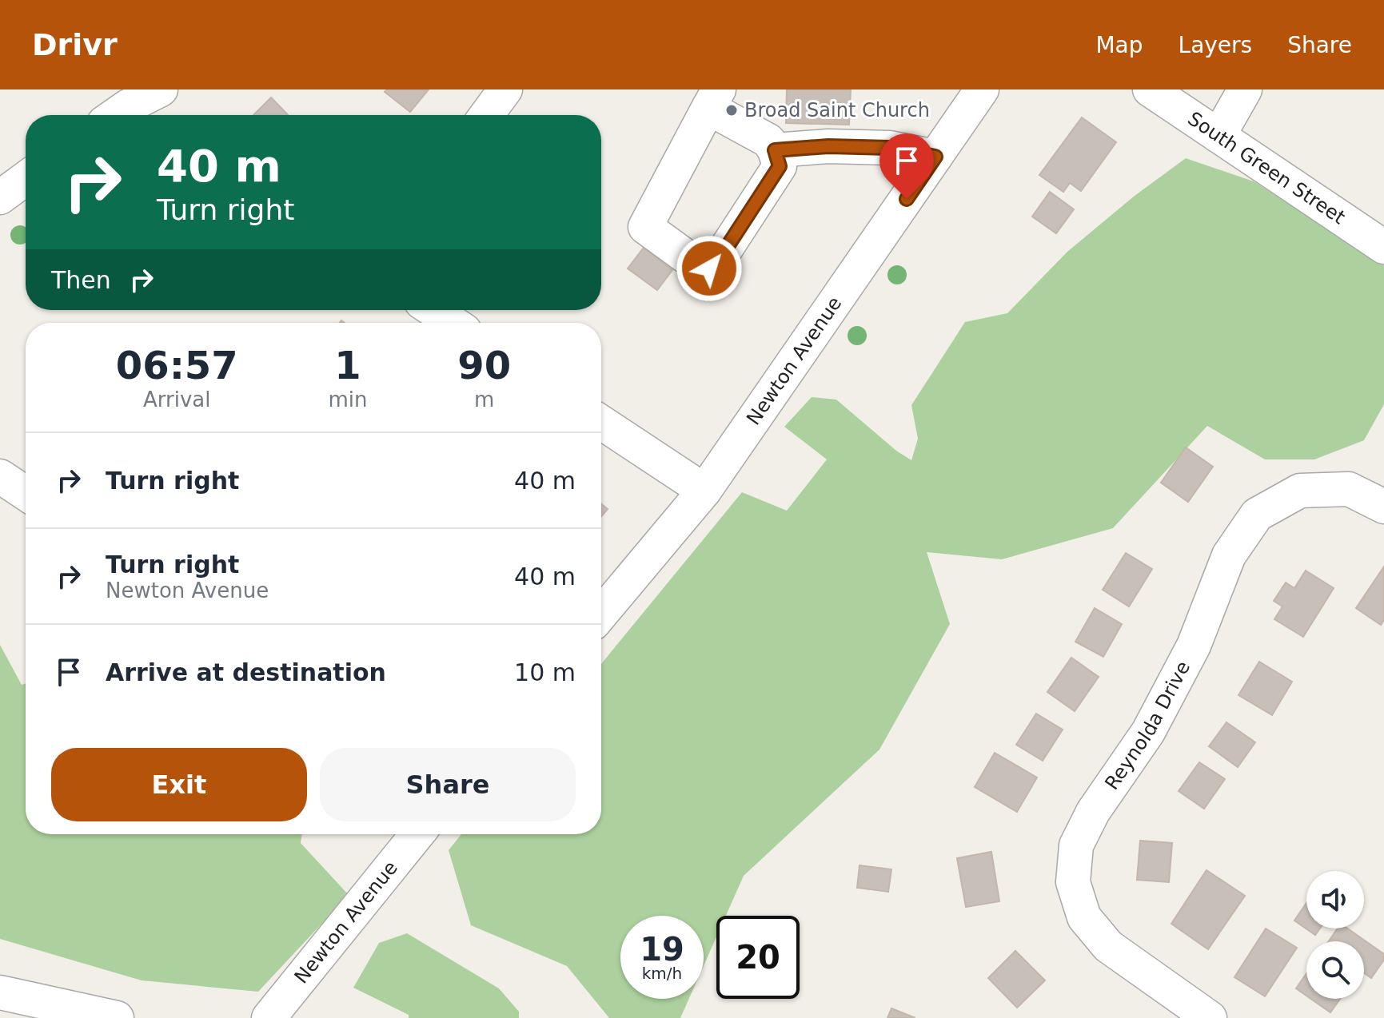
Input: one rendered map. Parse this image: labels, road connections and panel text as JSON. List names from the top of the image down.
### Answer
{
  "streets": {
    "street": ["South Green Street", "Newton Avenue", "Reynolda Drive"]
  },
  "places": ["Broad Saint Church"],
  "page": {
    "header": "Drivr",
    "nav": ["Map", "Layers", "Share"],
    "turn": ["40 m", "Turn right"],
    "then": "Then",
    "eta": [
      "06:57",
      "Arrival",
      "1",
      "min",
      "90",
      "m"
    ],
    "list": [
      {
        "name": "Turn right",
        "value": "40 m"
      },
      {
        "name": "Turn right",
        "note": "Newton Avenue",
        "value": "40 m"
      },
      {
        "name": "Arrive at destination",
        "value": "10 m"
      }
    ],
    "buttons": ["Exit", "Share"],
    "speed": "19 km/h",
    "limit": "20"
  }
}
